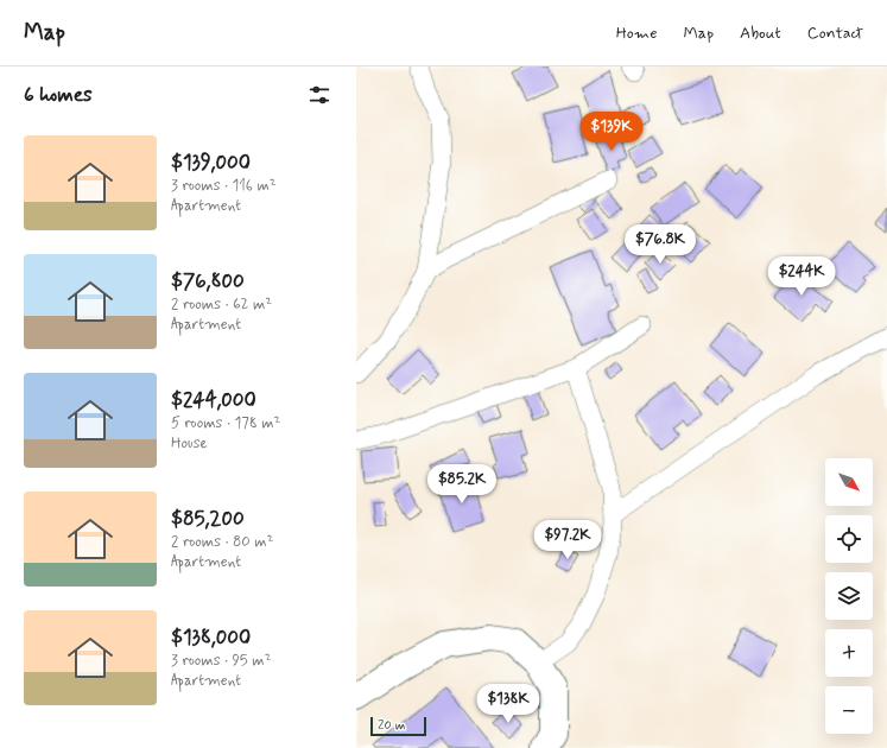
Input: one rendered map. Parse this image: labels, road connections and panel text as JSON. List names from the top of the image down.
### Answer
{
  "scale_bar": "20 m",
  "north": "bottom right",
  "page": {
    "header": "Map",
    "nav": [
      "Home",
      "Map",
      "About",
      "Contact"
    ],
    "heading": "6 homes",
    "price": [
      "$139K",
      "$76.8K",
      "$244K",
      "$85.2K",
      "$97.2K",
      "$138K"
    ],
    "list": [
      {
        "name": "$139,000",
        "note": "3 rooms · 116 m² · Apartment"
      },
      {
        "name": "$76,800",
        "note": "2 rooms · 62 m² · Apartment"
      },
      {
        "name": "$244,000",
        "note": "5 rooms · 178 m² · House"
      },
      {
        "name": "$85,200",
        "note": "2 rooms · 80 m² · Apartment"
      },
      {
        "name": "$138,000",
        "note": "3 rooms · 95 m² · Apartment"
      }
    ],
    "map_buttons": ["+", "−"],
    "scale": "20 m"
  }
}
